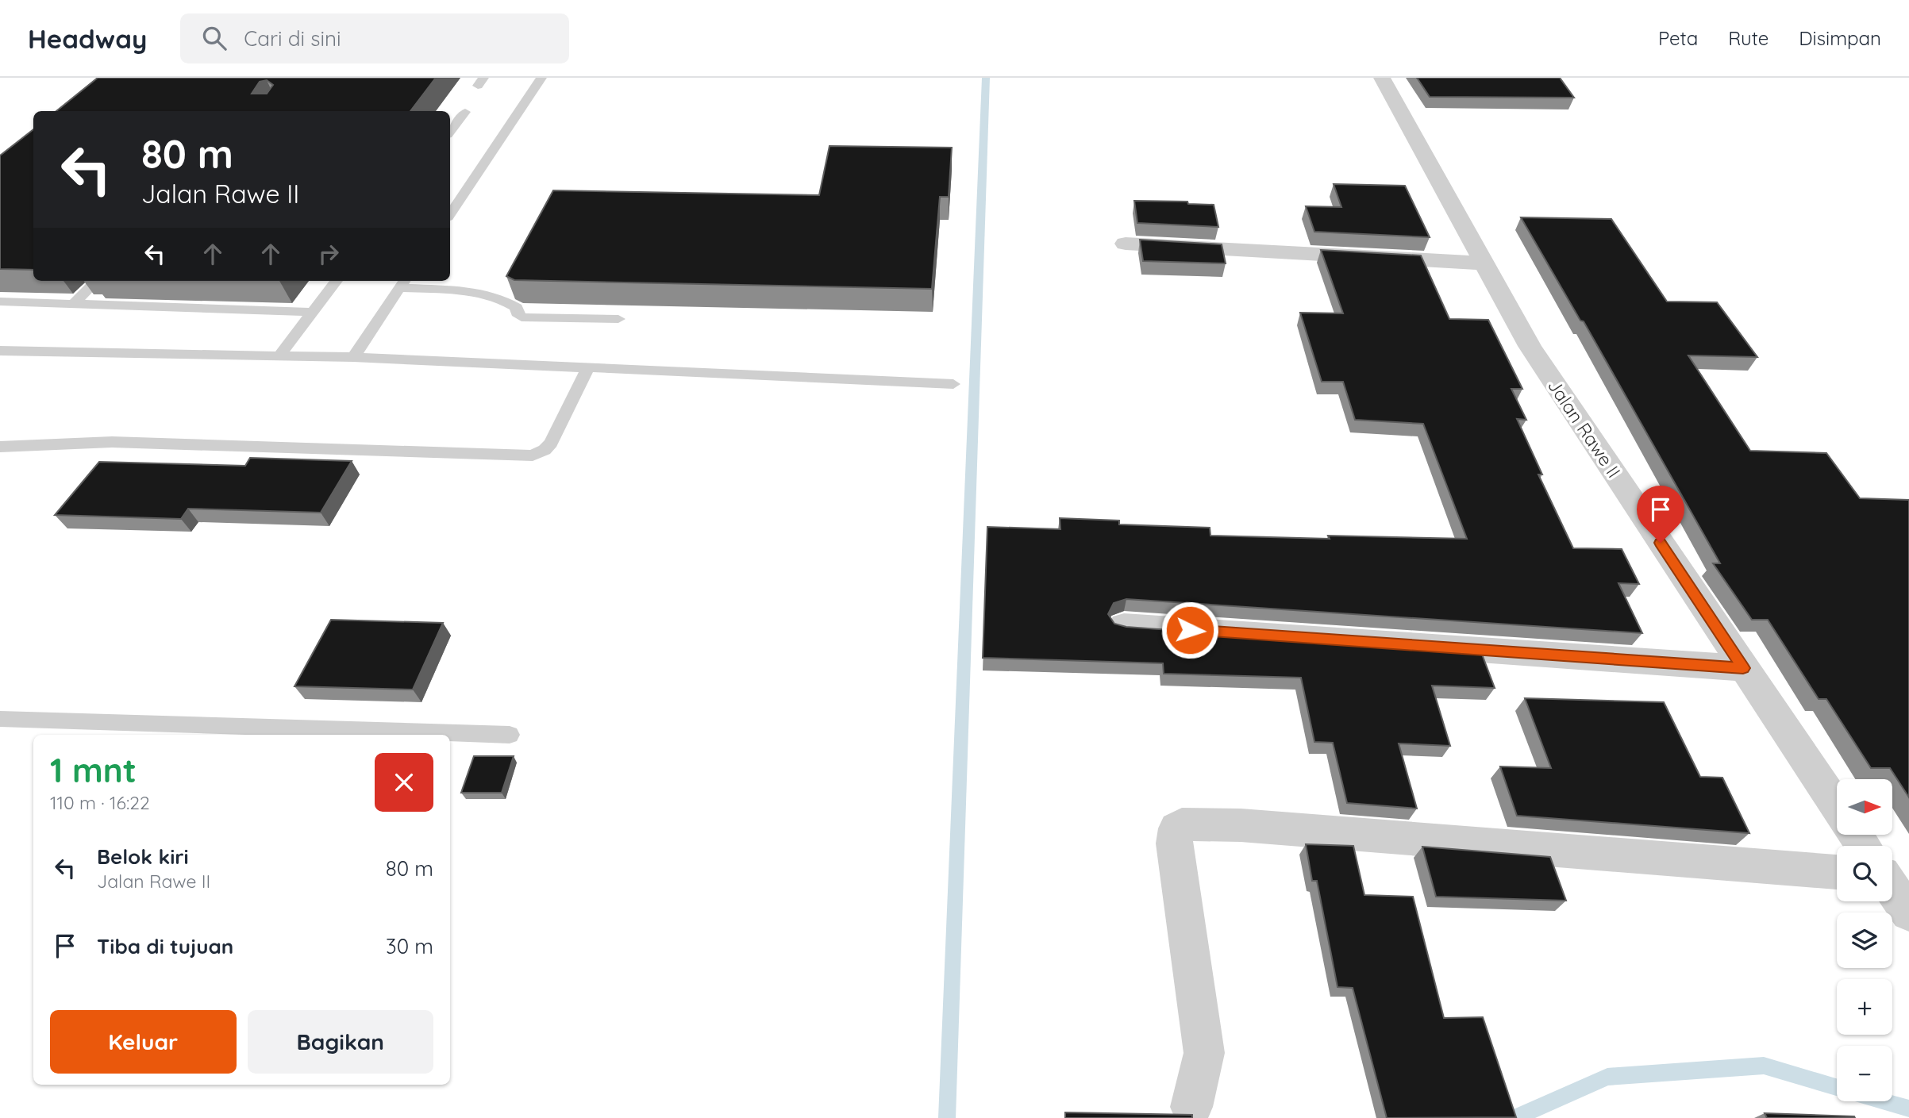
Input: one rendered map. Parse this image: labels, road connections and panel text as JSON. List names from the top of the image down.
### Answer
{
  "streets": {
    "street": ["Jalan Rawe II"]
  },
  "north": "right",
  "page": {
    "header": "Headway",
    "search": "Cari di sini",
    "nav": ["Peta", "Rute", "Disimpan"],
    "turn": ["80 m", "Jalan Rawe II"],
    "heading": ["1 mnt", "110 m · 16:22"],
    "map_buttons": ["+", "−"],
    "list": [
      {
        "name": "Belok kiri",
        "note": "Jalan Rawe II",
        "value": "80 m"
      },
      {
        "name": "Tiba di tujuan",
        "value": "30 m"
      }
    ],
    "buttons": ["Keluar", "Bagikan"]
  }
}
